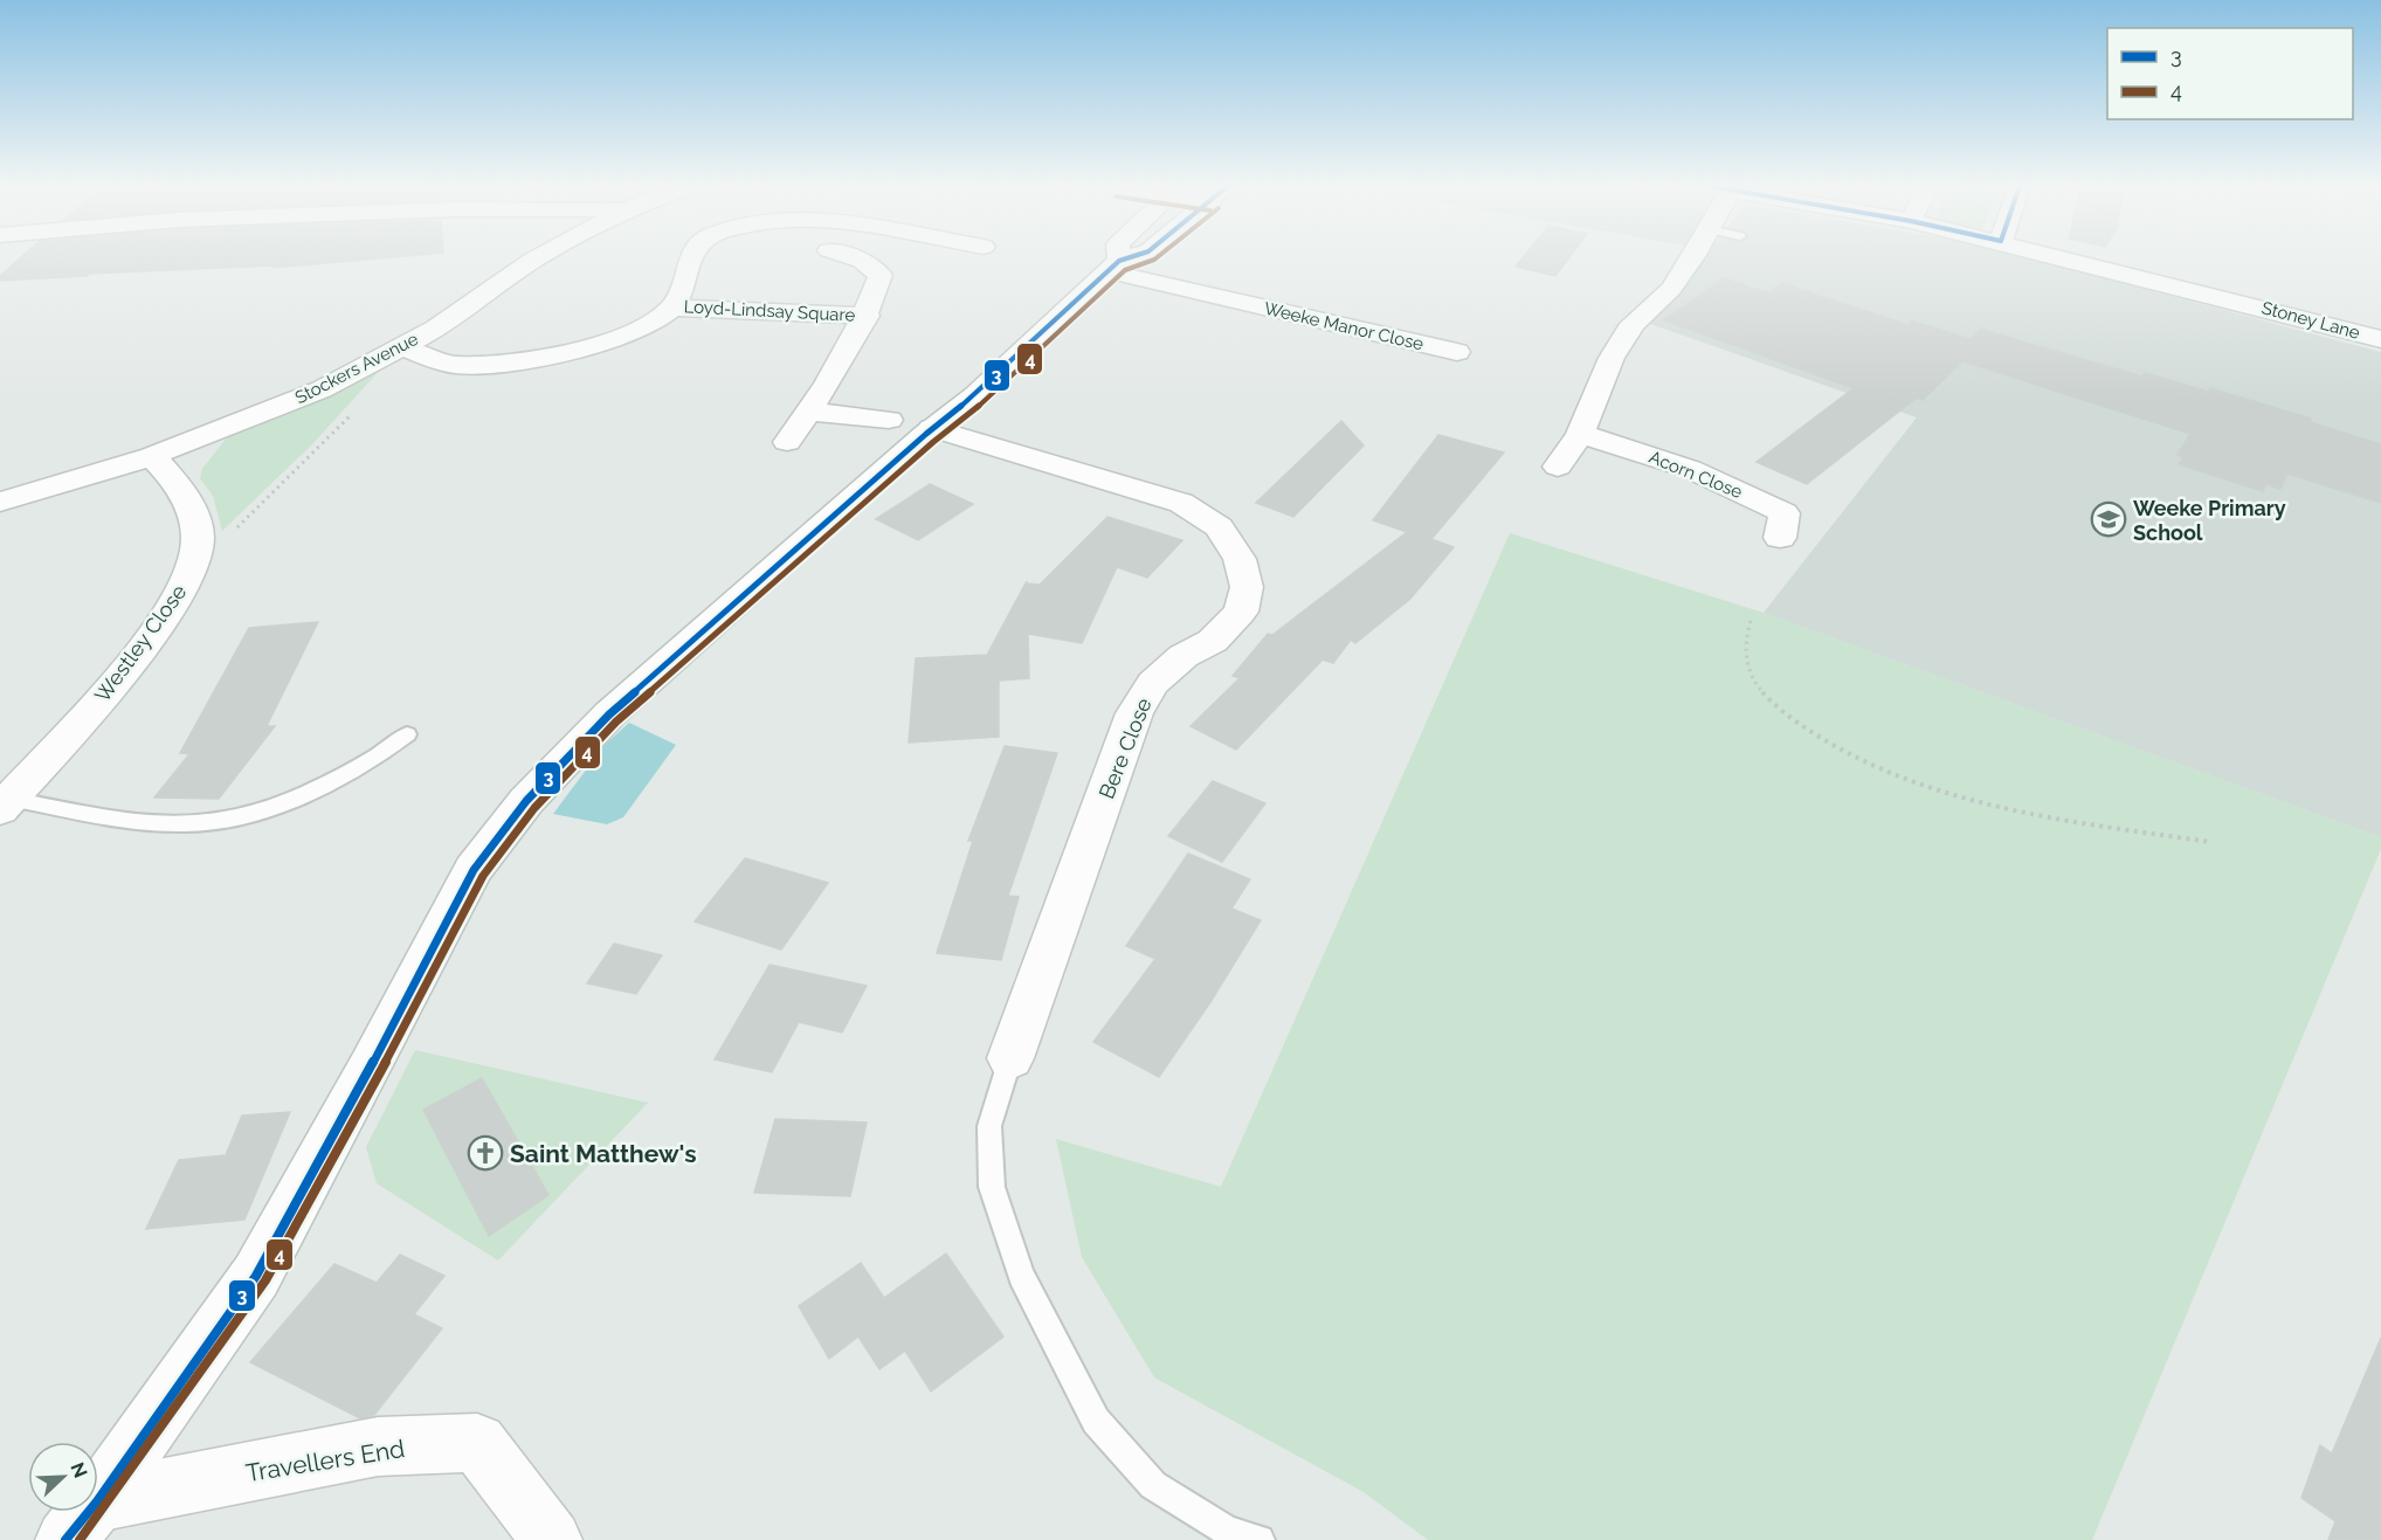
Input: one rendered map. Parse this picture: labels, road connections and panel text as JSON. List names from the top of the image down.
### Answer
{
  "streets": {
    "street": [
      "Loyd-Lindsay Square",
      "Stoney Lane",
      "Weeke Manor Close",
      "Stockers Avenue",
      "Acorn Close",
      "Westley Close",
      "Bere Close",
      "Travellers End"
    ]
  },
  "crossings": [
    ["Stockers Avenue", "Westley Close"]
  ],
  "places": {
    "school or university": ["Weeke Primary School"],
    "church": ["Saint Matthew's"]
  },
  "lines": ["transit line 3", "transit line 4"],
  "legend": ["3", "4"],
  "north": "top right"
}
